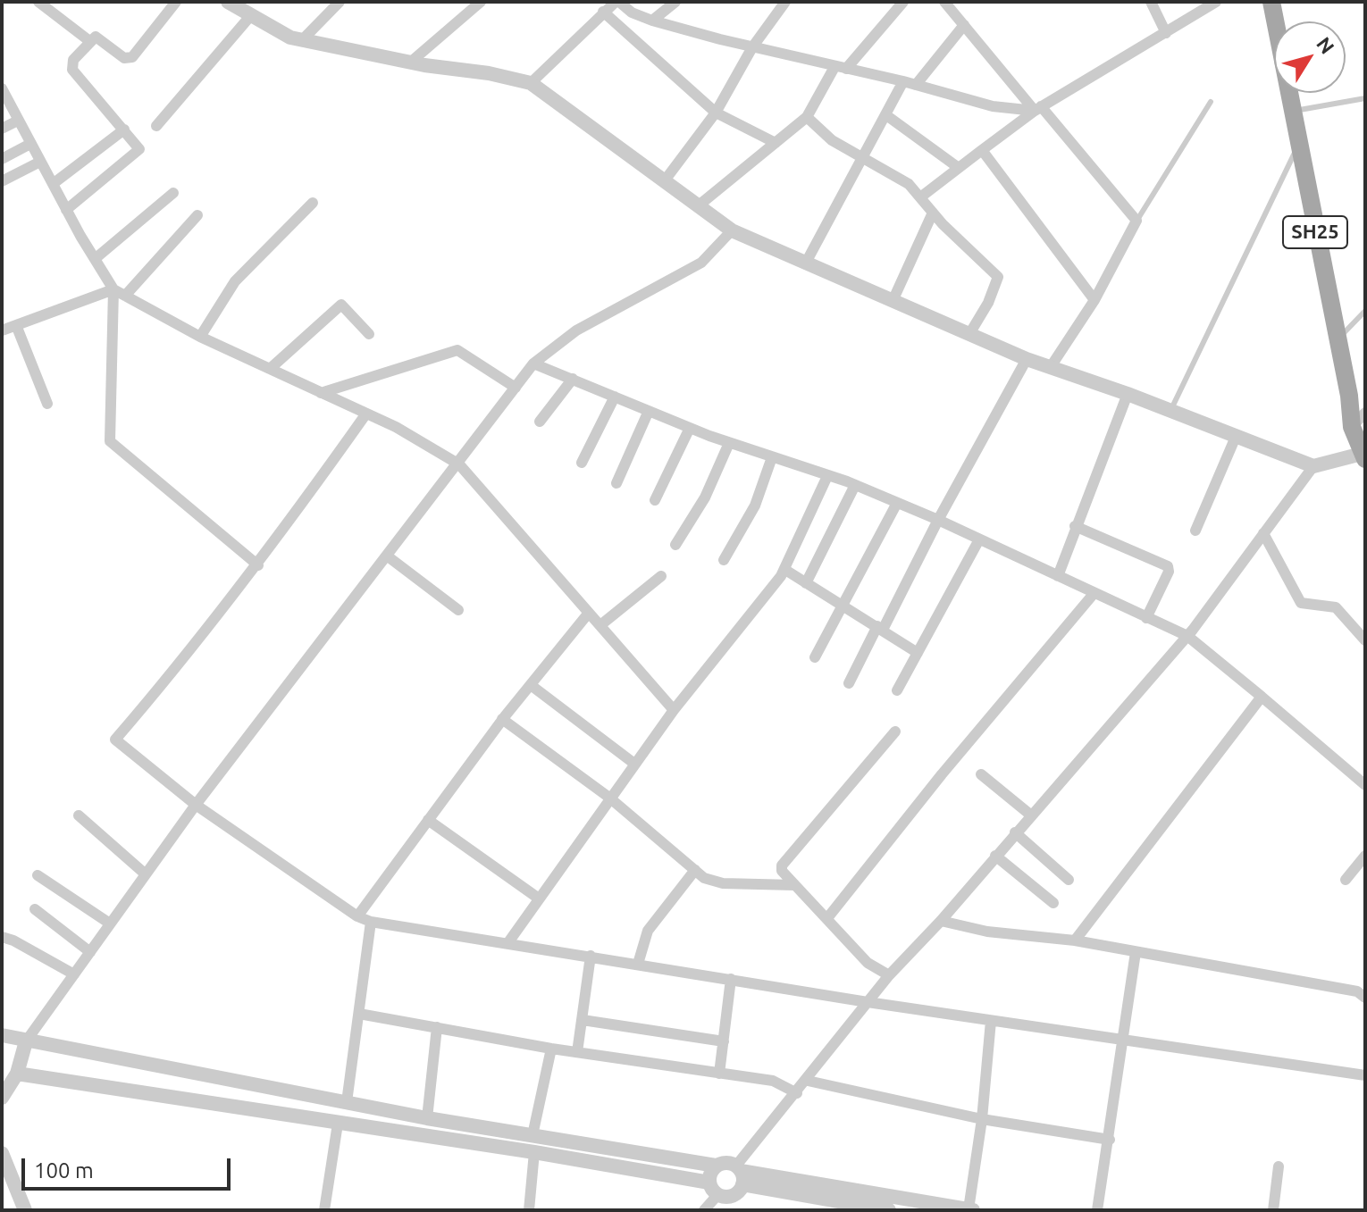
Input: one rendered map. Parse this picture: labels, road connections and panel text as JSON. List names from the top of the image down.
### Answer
{
  "streets": {
    "main road": ["SH25"]
  },
  "scale_bar": "100 m",
  "north": "top right"
}
